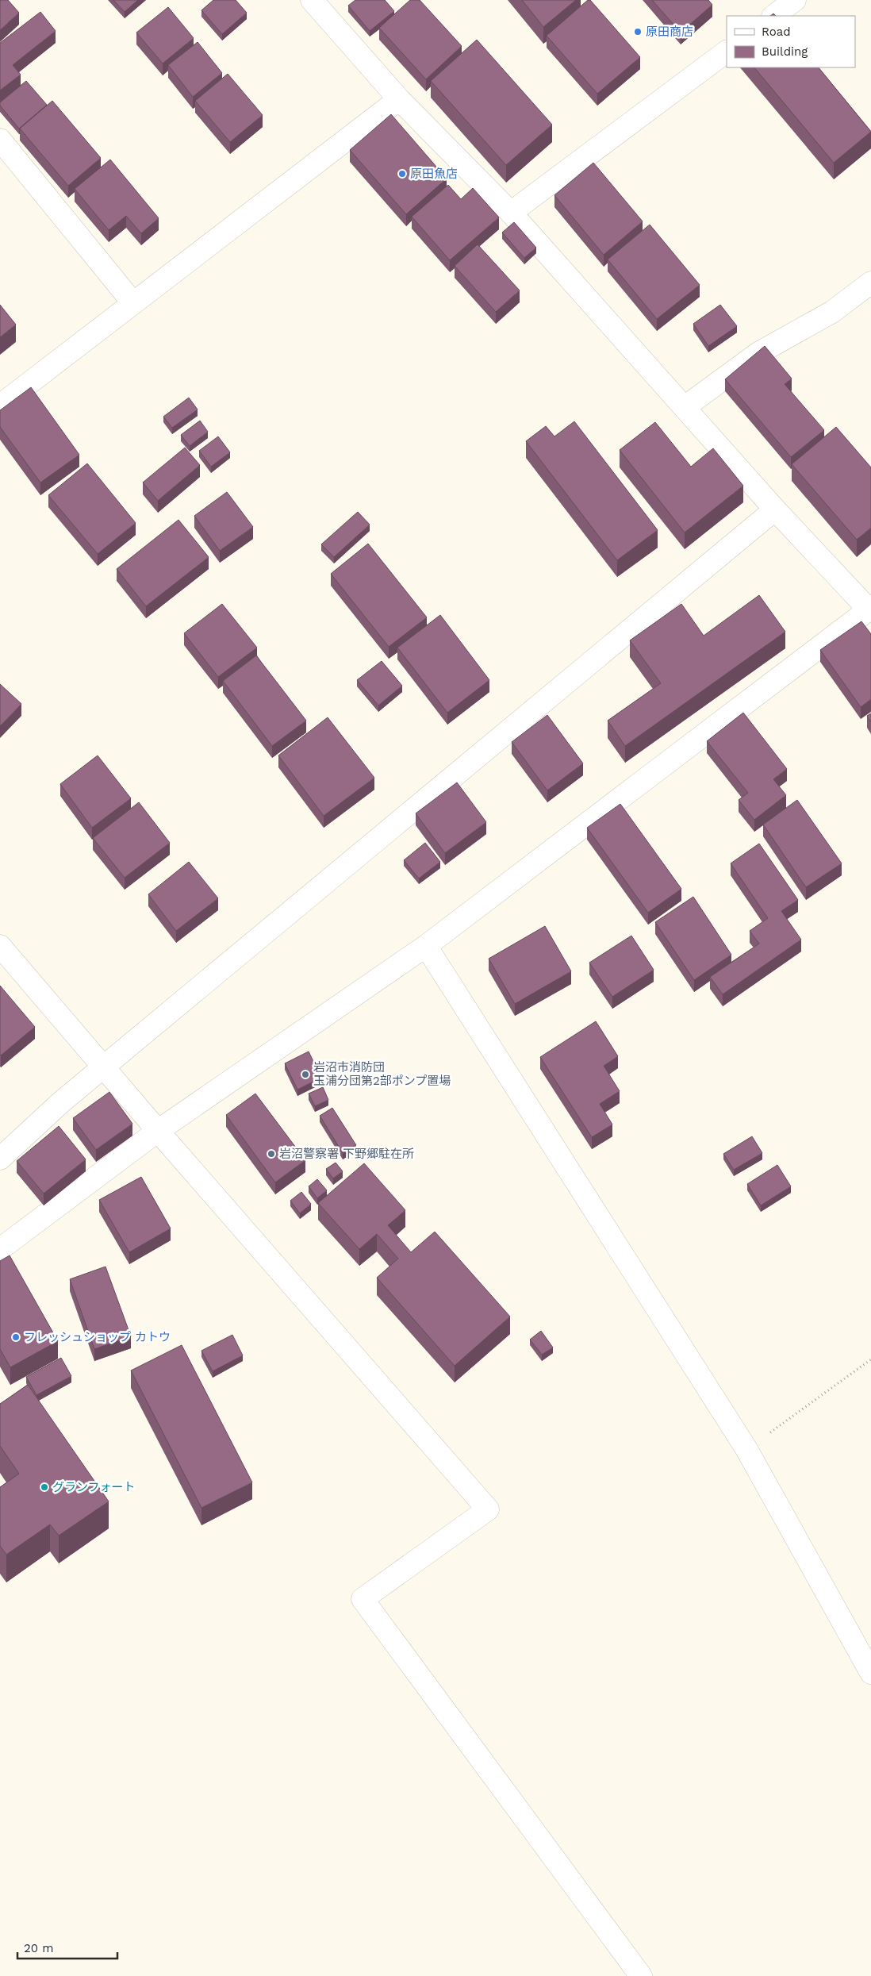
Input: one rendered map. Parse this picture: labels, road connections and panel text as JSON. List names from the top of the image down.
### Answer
{
  "places": [
    "原田商店",
    "原田魚店",
    "岩沼市消防団 玉浦分団第2部ポンプ置場",
    "岩沼警察署 下野郷駐在所",
    "フレッシュショップ カトウ",
    "グランフォート"
  ],
  "legend": ["Road", "Building"],
  "scale_bar": "20 m"
}
